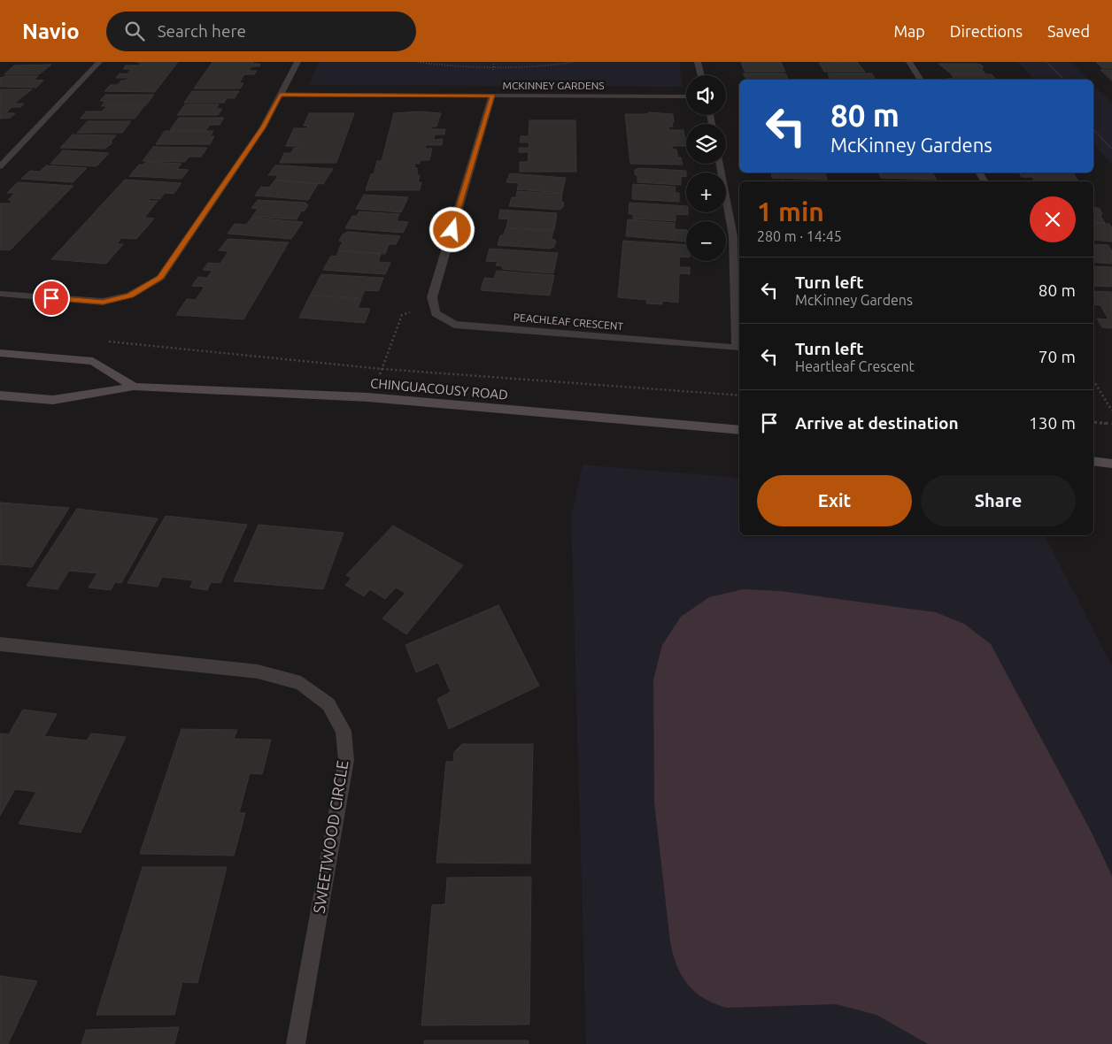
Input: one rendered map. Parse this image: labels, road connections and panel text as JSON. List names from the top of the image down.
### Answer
{
  "streets": {
    "main road": ["CHINGUACOUSY ROAD"],
    "street": ["MCKINNEY GARDENS", "PEACHLEAF CRESCENT", "SWEETWOOD CIRCLE"]
  },
  "page": {
    "header": "Navio",
    "search": "Search here",
    "nav": ["Map", "Directions", "Saved"],
    "map_buttons": ["+", "−"],
    "turn": ["80 m", "McKinney Gardens"],
    "heading": ["1 min", "280 m · 14:45"],
    "list": [
      {
        "name": "Turn left",
        "note": "McKinney Gardens",
        "value": "80 m"
      },
      {
        "name": "Turn left",
        "note": "Heartleaf Crescent",
        "value": "70 m"
      },
      {
        "name": "Arrive at destination",
        "value": "130 m"
      }
    ],
    "buttons": ["Exit", "Share"]
  }
}
